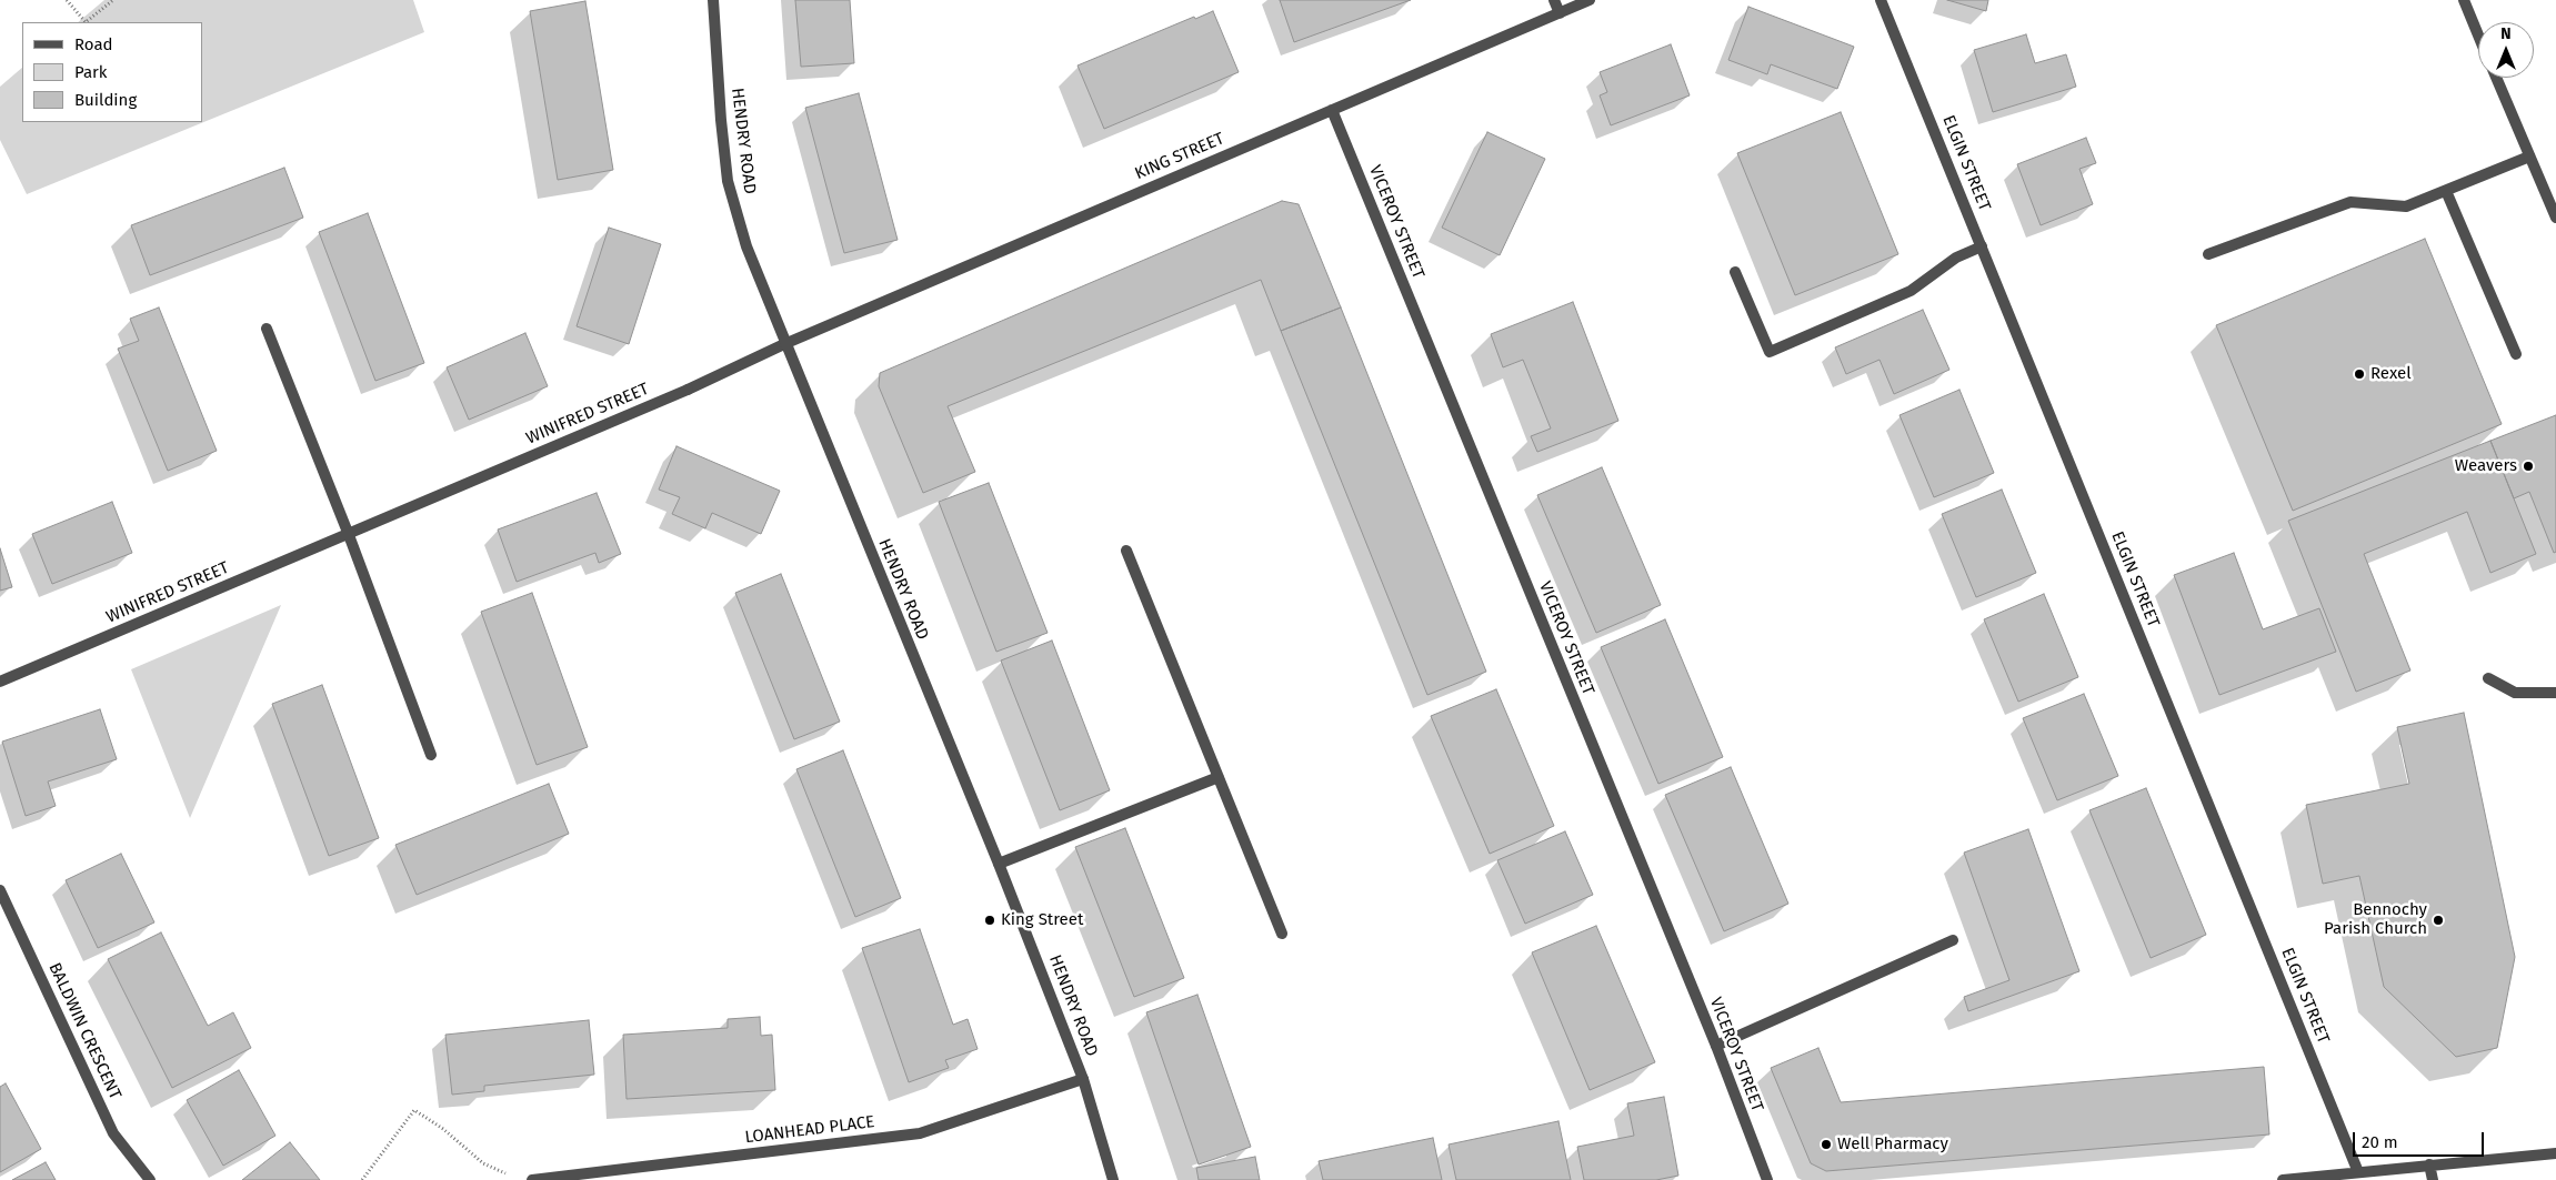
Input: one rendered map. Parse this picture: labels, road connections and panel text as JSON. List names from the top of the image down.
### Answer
{
  "streets": {
    "street": [
      "HENDRY ROAD",
      "KING STREET",
      "ELGIN STREET",
      "VICEROY STREET",
      "WINIFRED STREET",
      "BALDWIN CRESCENT",
      "LOANHEAD PLACE"
    ]
  },
  "crossings": [
    ["HENDRY ROAD", "KING STREET"],
    ["HENDRY ROAD", "LOANHEAD PLACE"],
    ["KING STREET", "VICEROY STREET"],
    ["KING STREET", "WINIFRED STREET"]
  ],
  "places": [
    "Rexel",
    "Weavers",
    "King Street",
    "Bennochy Parish Church",
    "Well Pharmacy"
  ],
  "legend": ["Road", "Park", "Building"],
  "scale_bar": "20 m",
  "north": "top"
}
